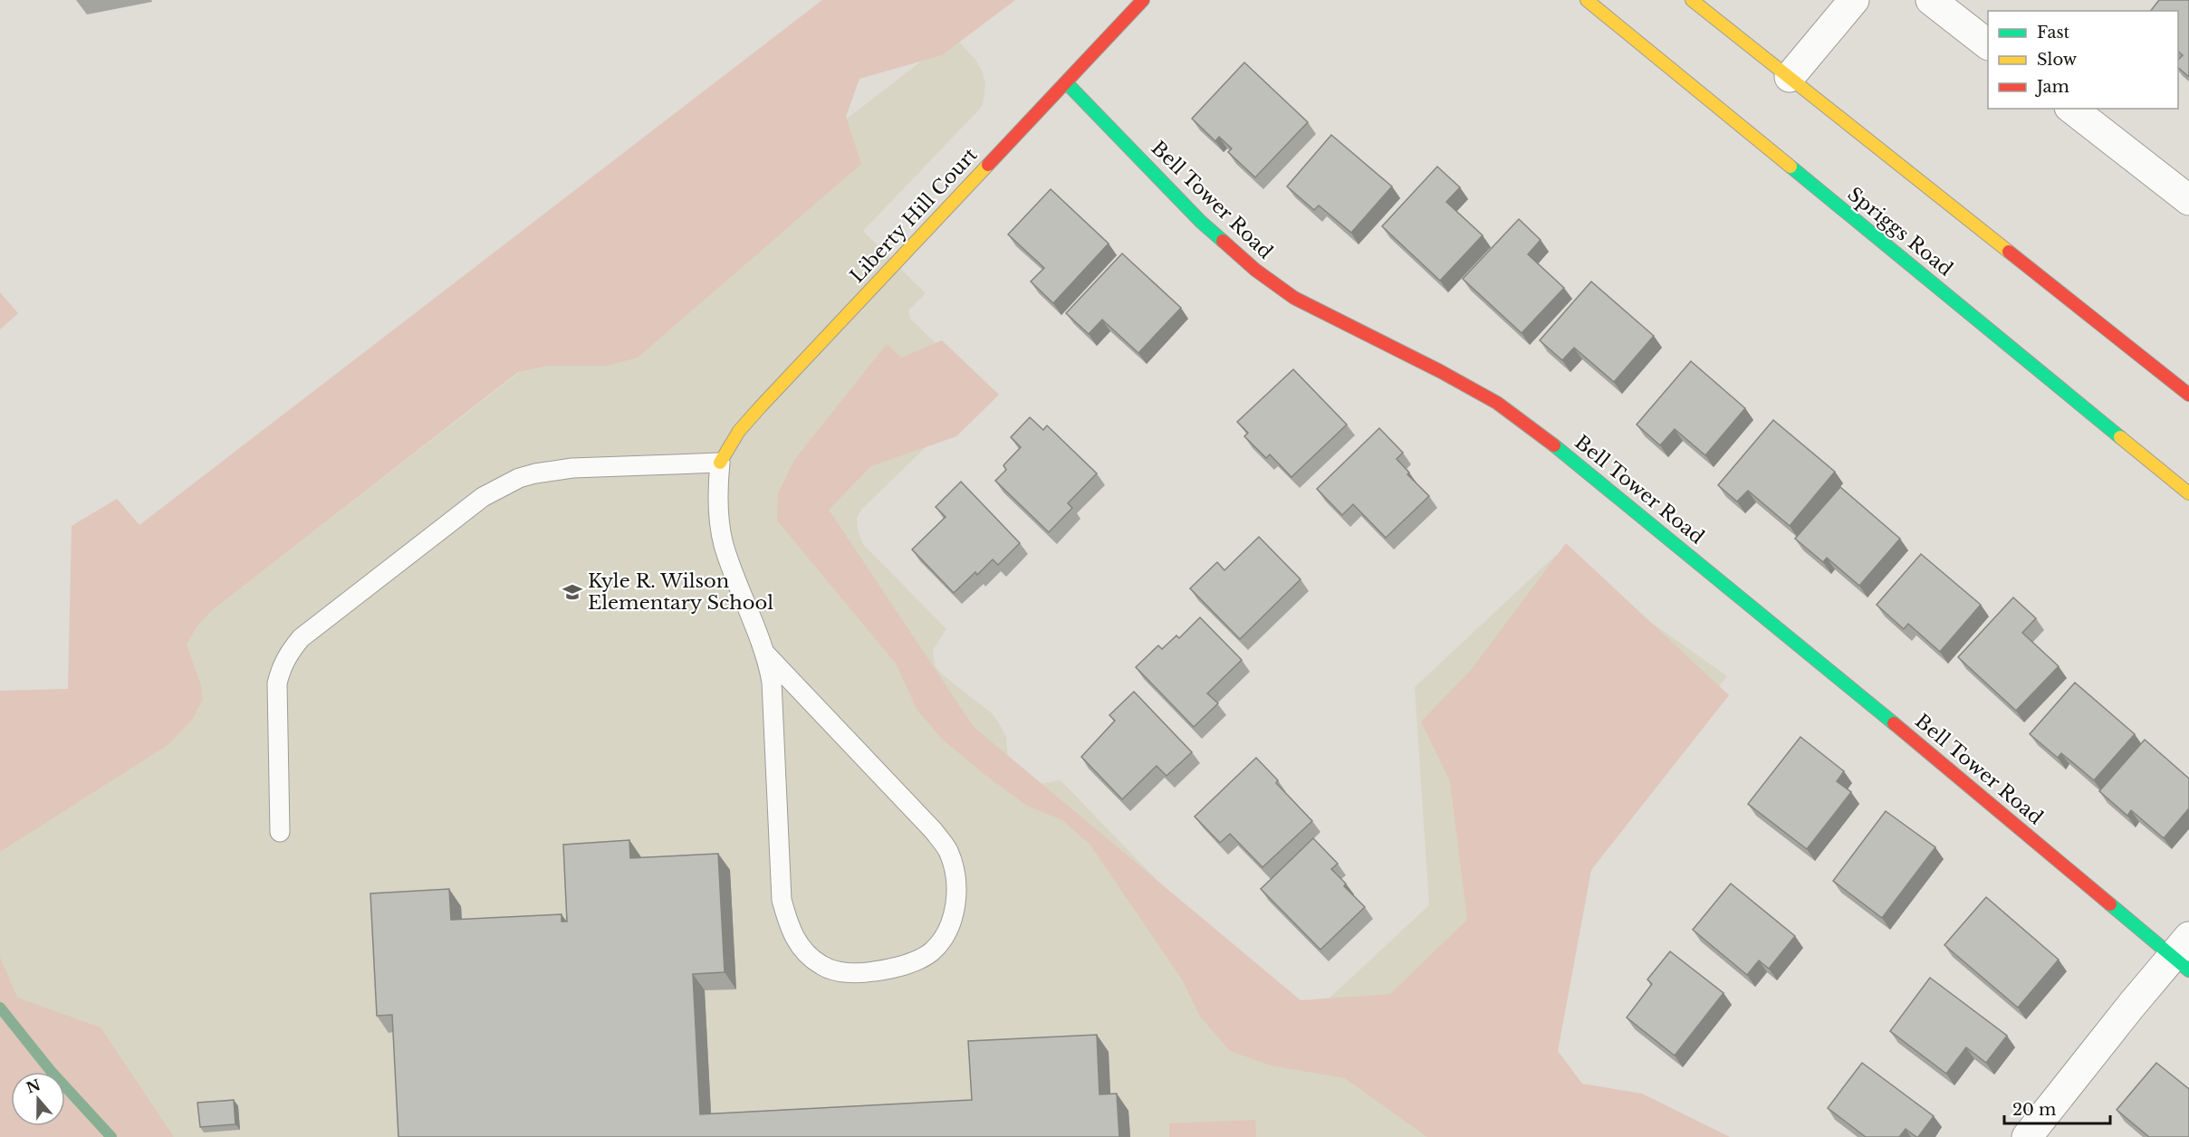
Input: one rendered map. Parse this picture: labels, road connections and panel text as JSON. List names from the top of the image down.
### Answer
{
  "streets": {
    "street": ["Bell Tower Road", "Liberty Hill Court", "Spriggs Road"]
  },
  "crossings": [
    ["Bell Tower Road", "Liberty Hill Court"]
  ],
  "places": {
    "school or university": ["Kyle R. Wilson Elementary School"]
  },
  "legend": ["Fast", "Slow", "Jam"],
  "scale_bar": "20 m",
  "north": "top"
}
